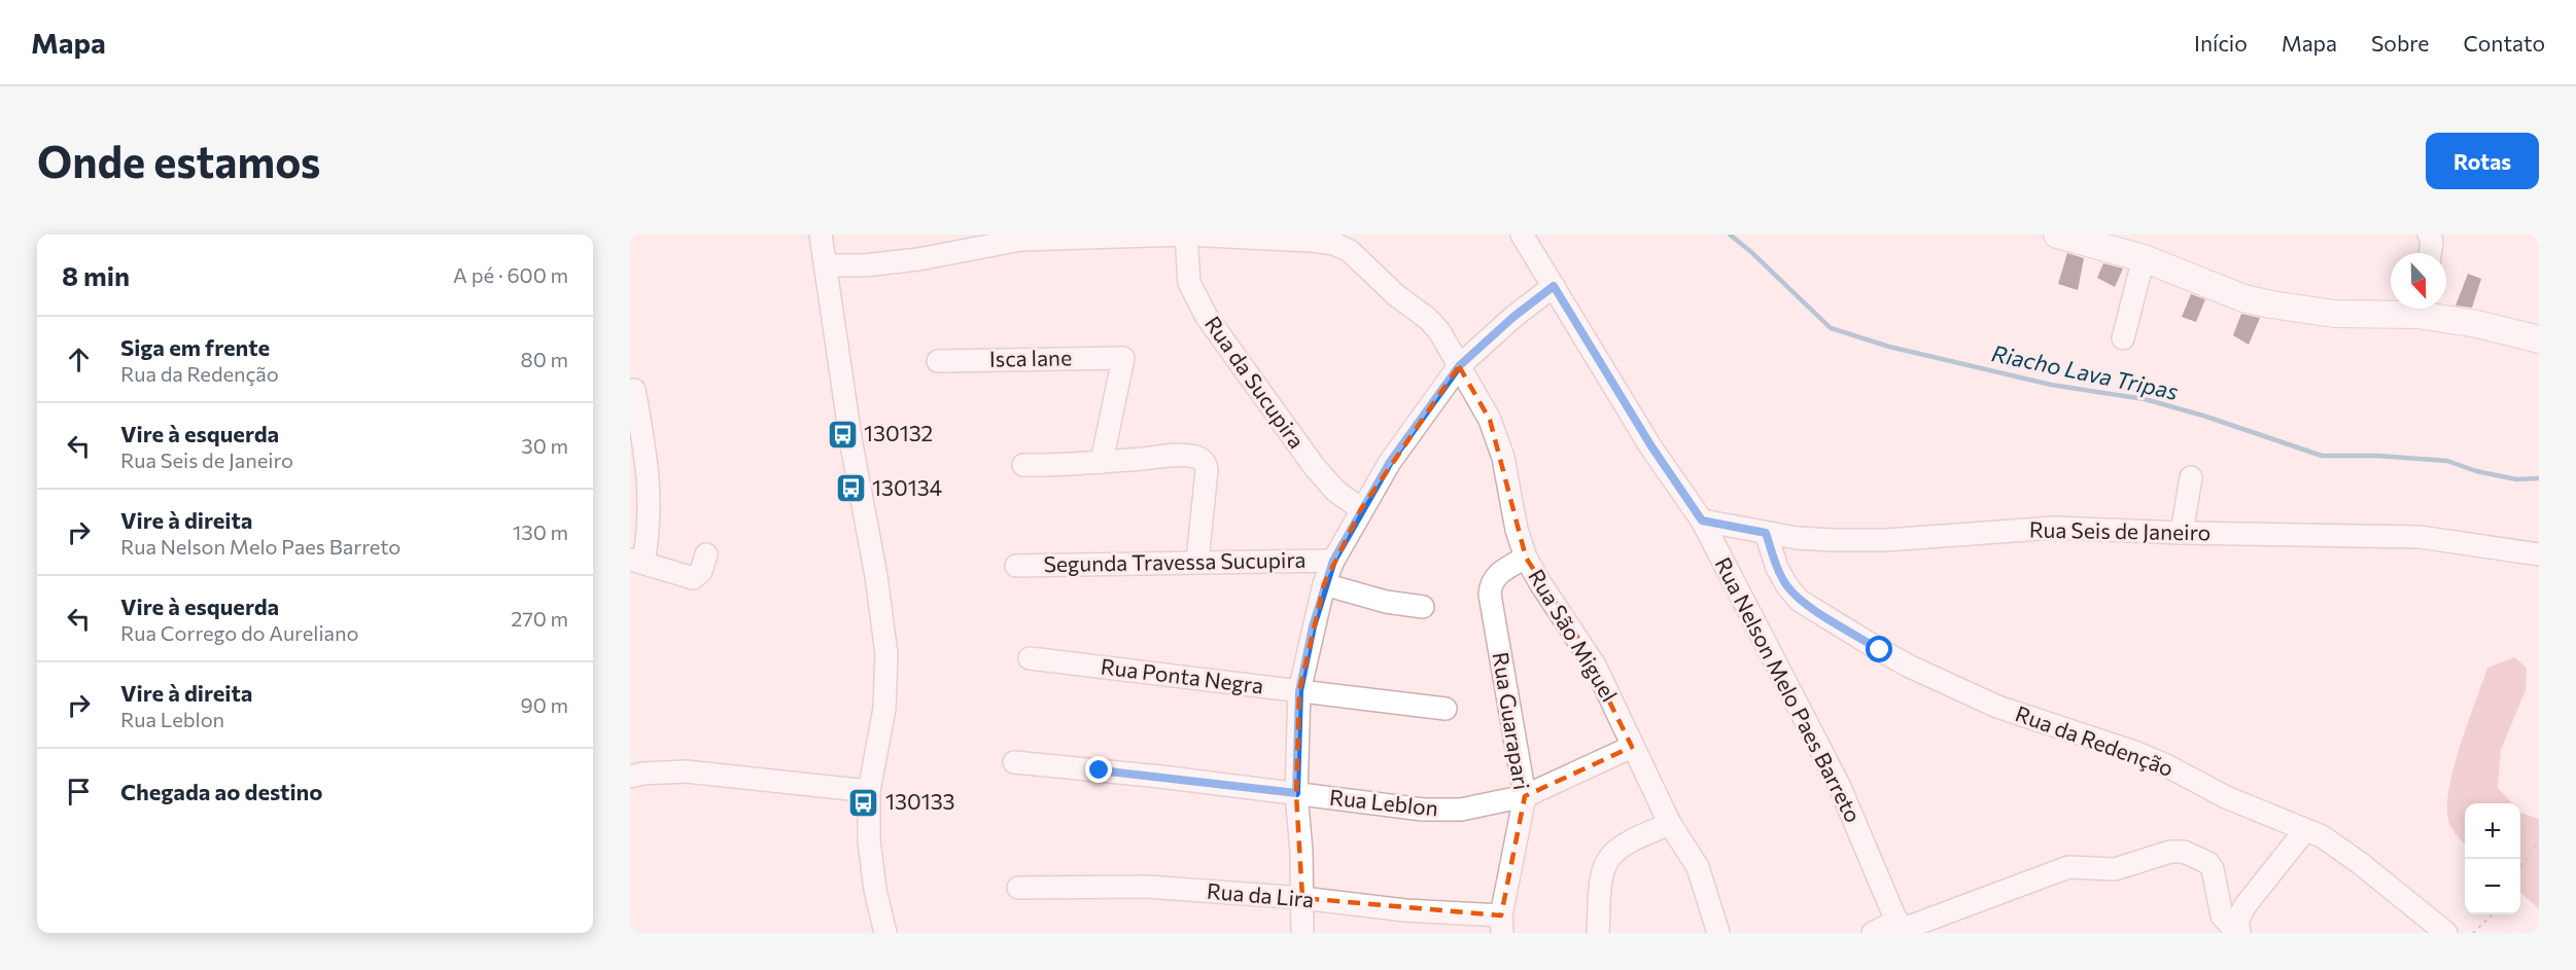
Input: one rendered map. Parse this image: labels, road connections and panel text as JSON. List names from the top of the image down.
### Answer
{
  "streets": {
    "street": [
      "Isca lane",
      "Rua da Sucupira",
      "Rua Seis de Janeiro",
      "Segunda Travessa Sucupira",
      "Rua São Miguel",
      "Rua Ponta Negra",
      "Rua Nelson Melo Paes Barreto",
      "Rua Guarapari",
      "Rua da Redenção",
      "Rua Leblon",
      "Rua da Lira"
    ]
  },
  "crossings": [
    ["Rua da Sucupira", "Rua São Miguel"],
    ["Rua Seis de Janeiro", "Rua Nelson Melo Paes Barreto"],
    ["Rua Seis de Janeiro", "Rua da Redenção"],
    ["Rua São Miguel", "Rua Guarapari"],
    ["Rua São Miguel", "Rua Leblon"],
    ["Rua Guarapari", "Rua Leblon"],
    ["Rua Guarapari", "Rua da Lira"]
  ],
  "water": ["Riacho Lava Tripas"],
  "places": {
    "bus stop": ["130132", "130134", "130133"]
  },
  "north": "bottom",
  "page": {
    "header": "Mapa",
    "nav": [
      "Início",
      "Mapa",
      "Sobre",
      "Contato"
    ],
    "buttons": "Rotas",
    "title": "Onde estamos",
    "heading": ["8 min", "A pé · 600 m"],
    "list": [
      ["Siga em frente", "Rua da Redenção", "80 m"],
      ["Vire à esquerda", "Rua Seis de Janeiro", "30 m"],
      ["Vire à direita", "Rua Nelson Melo Paes Barreto", "130 m"],
      ["Vire à esquerda", "Rua Corrego do Aureliano", "270 m"],
      ["Vire à direita", "Rua Leblon", "90 m"],
      "Chegada ao destino"
    ],
    "map_buttons": ["+", "−"]
  }
}
